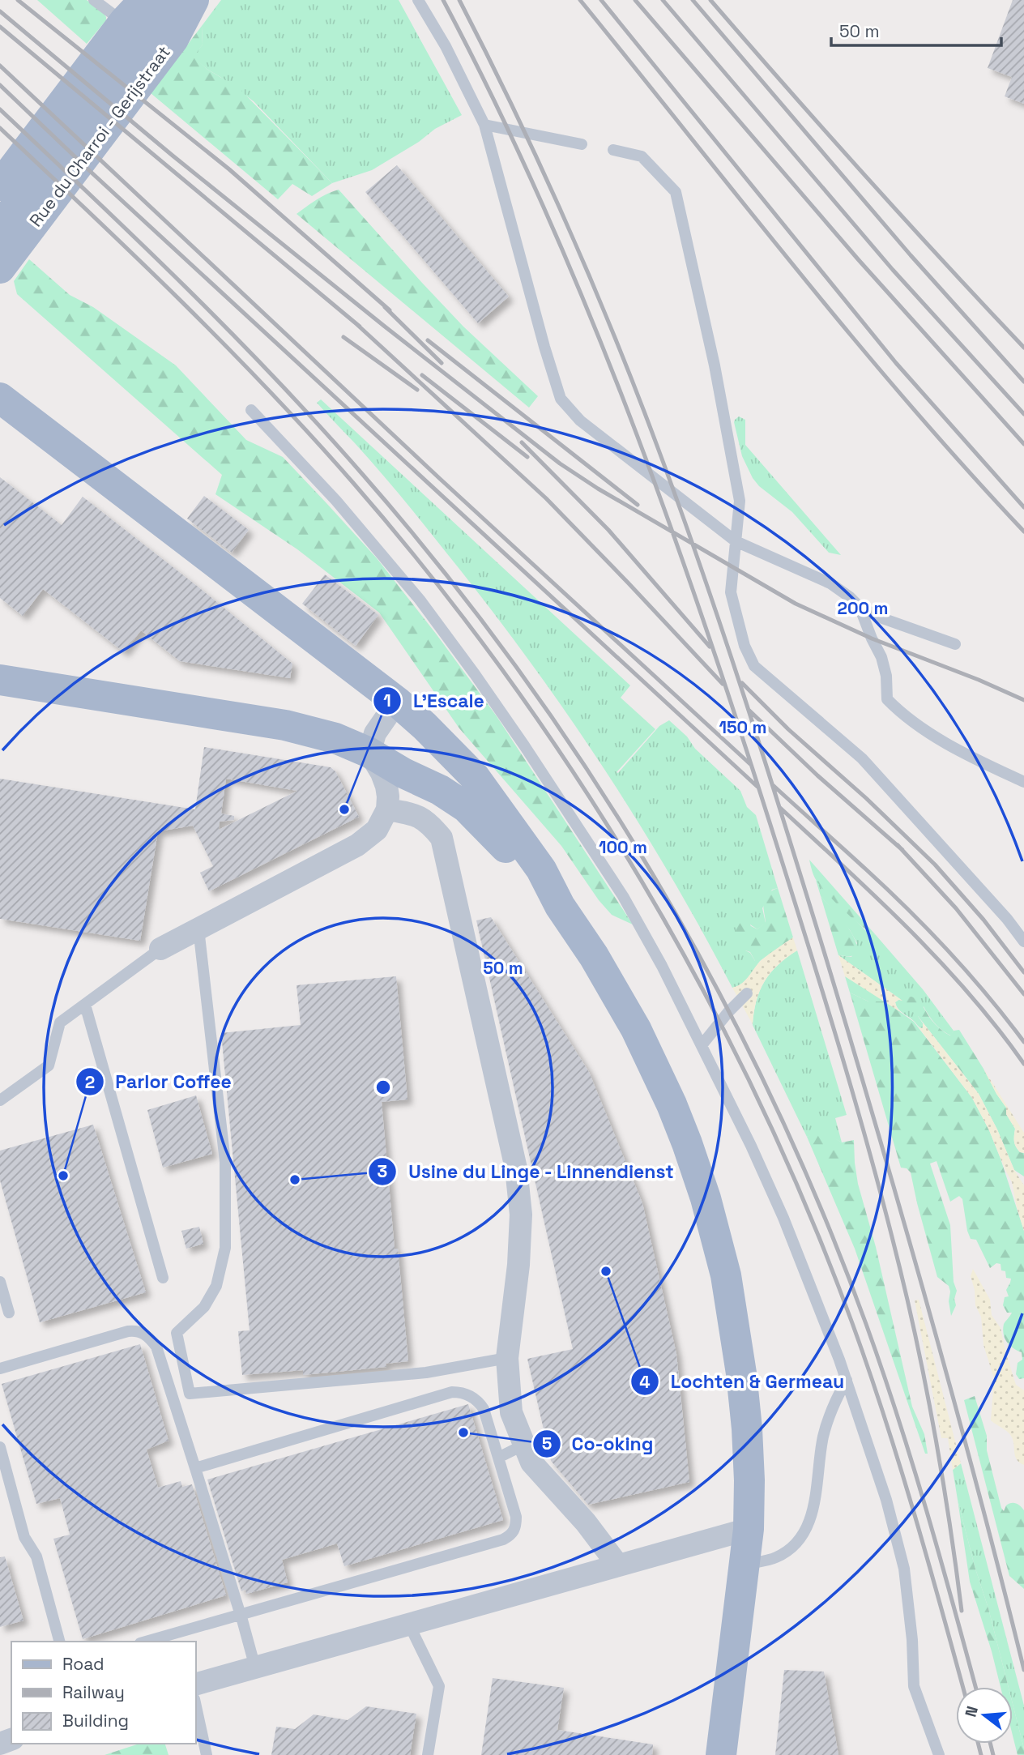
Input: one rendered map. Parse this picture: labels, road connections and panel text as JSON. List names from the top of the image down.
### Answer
{
  "streets": {
    "main road": ["Rue du Charroi - Gerijstraat"]
  },
  "places": [
    "L'Escale",
    "Parlor Coffee",
    "Usine du Linge - Linnendienst",
    "Lochten & Germeau",
    "Co-oking"
  ],
  "legend": ["Road", "Railway", "Building"],
  "scale_bar": "50 m",
  "north": "left",
  "rings": [
    "200 m",
    "150 m",
    "100 m",
    "50 m"
  ]
}
